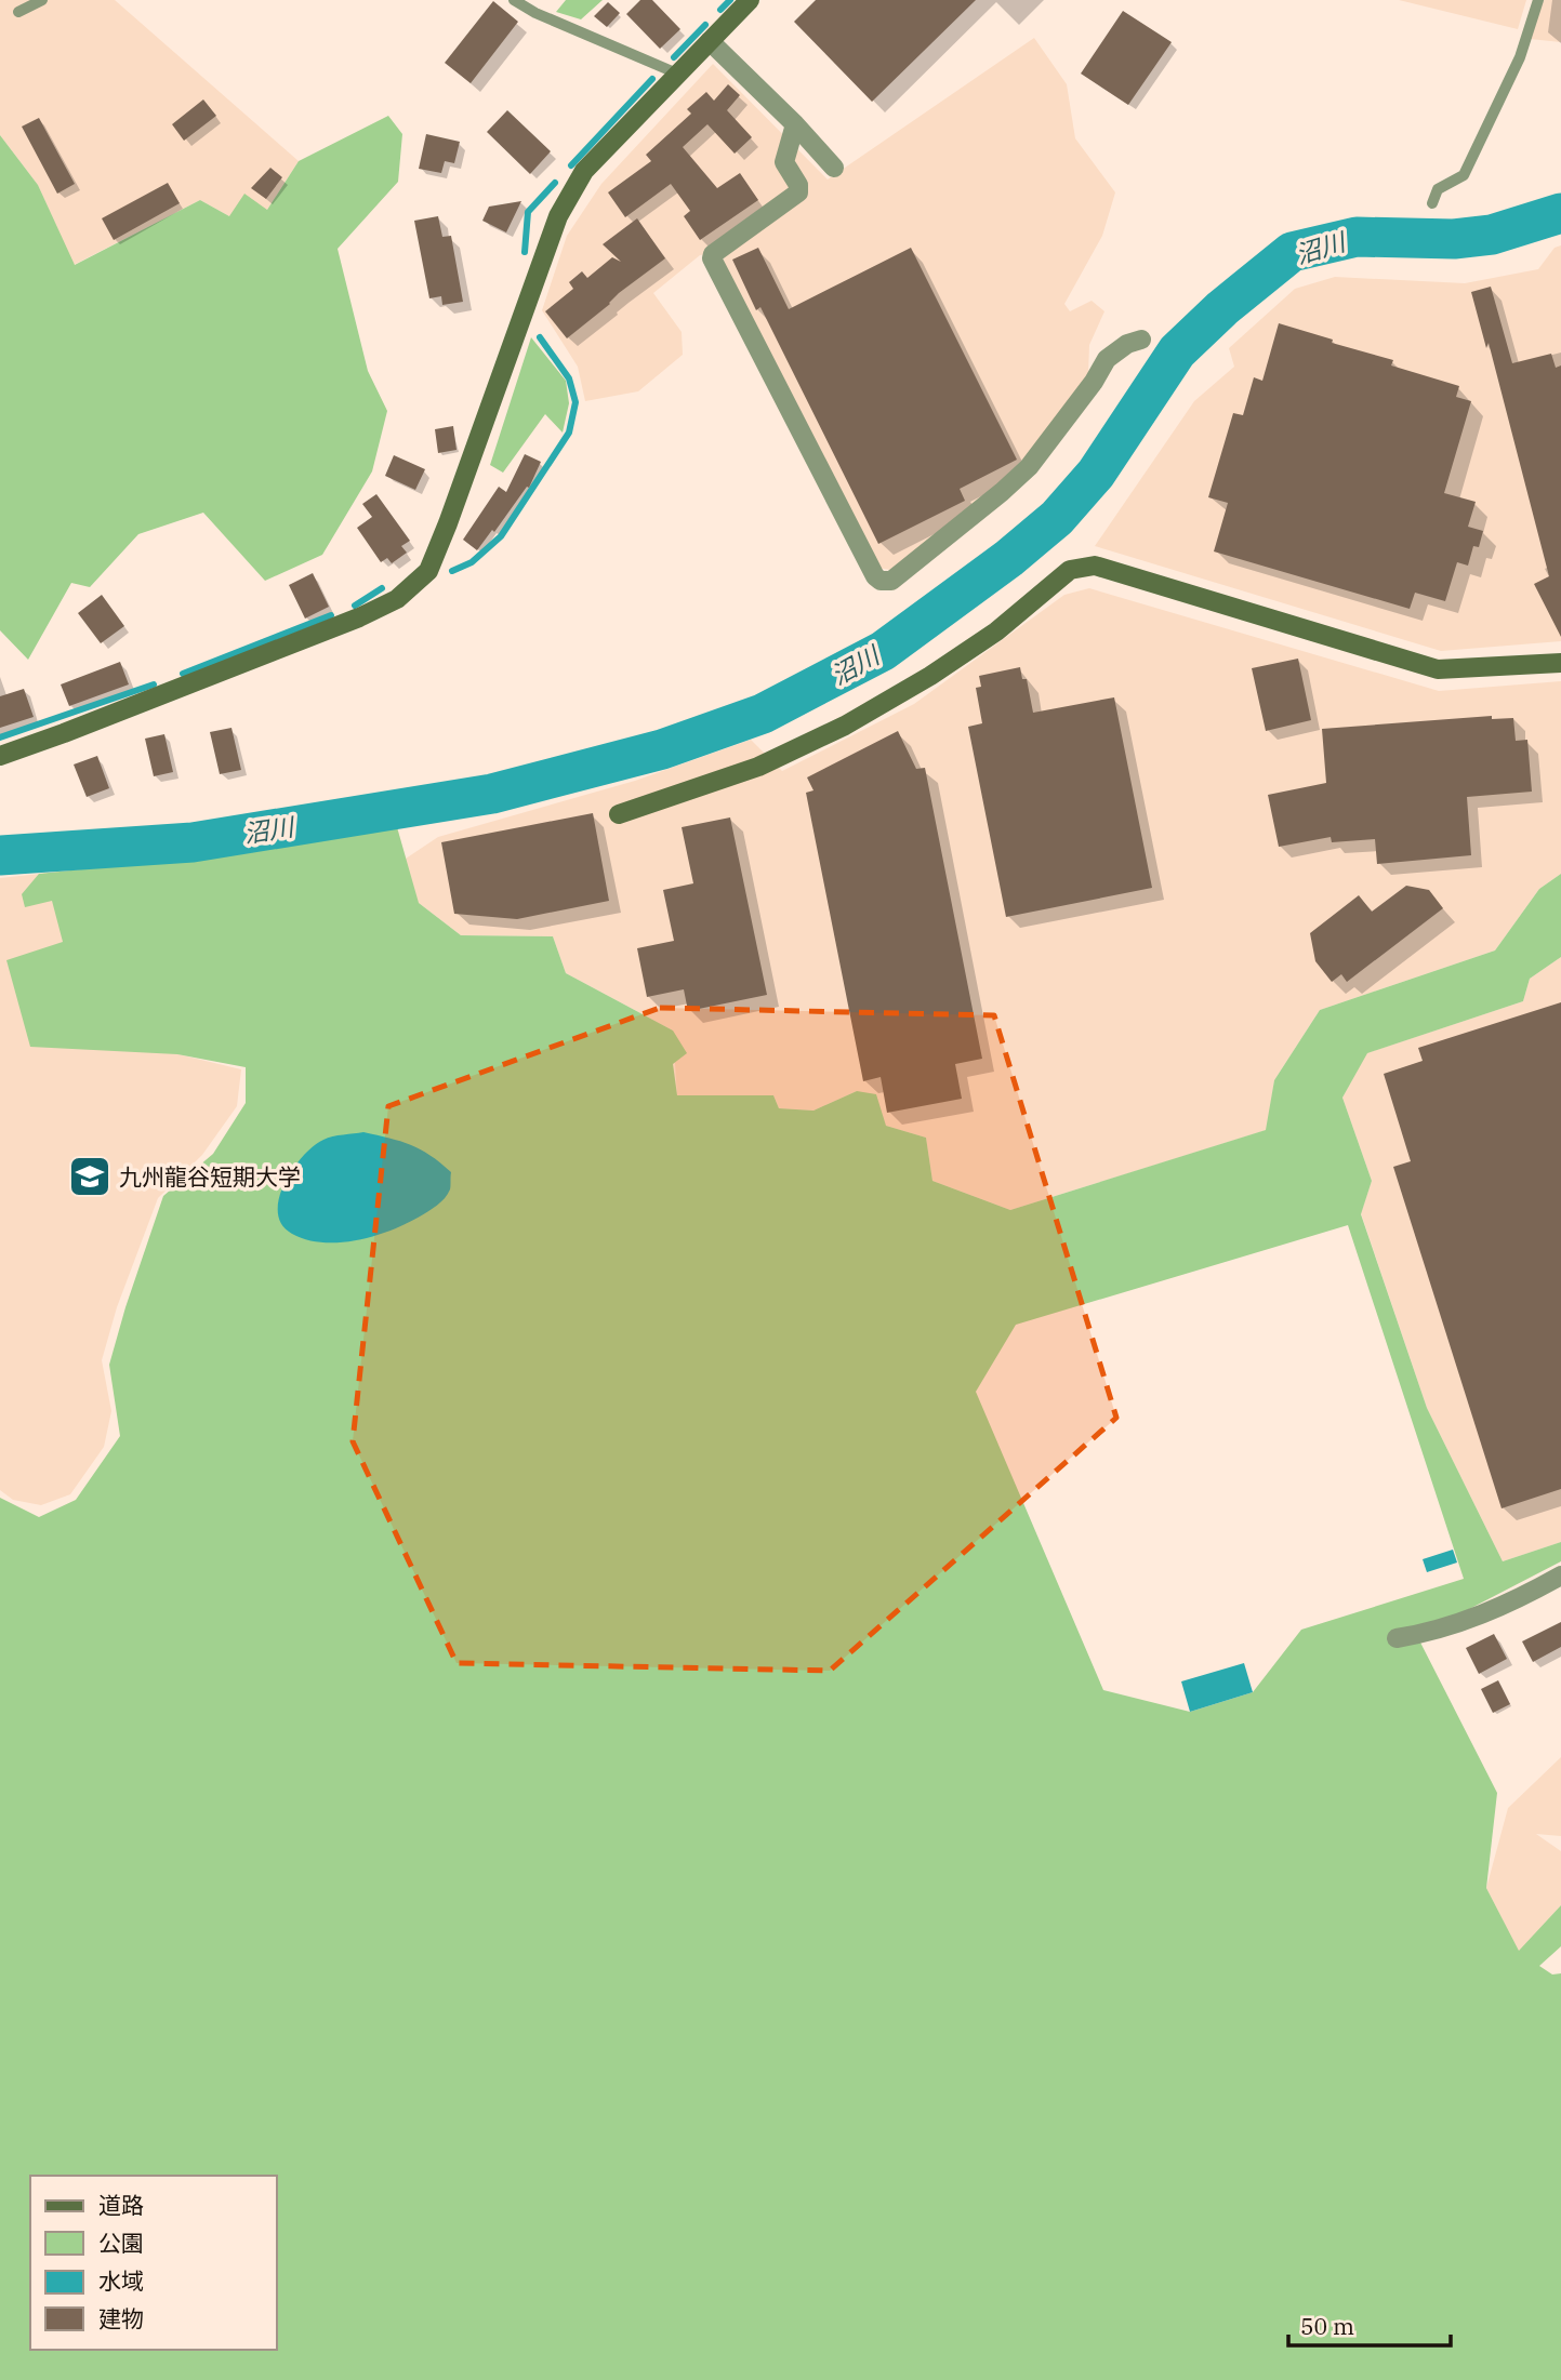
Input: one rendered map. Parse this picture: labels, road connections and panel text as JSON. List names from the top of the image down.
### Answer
{
  "water": ["沼川"],
  "places": {
    "school or university": ["九州龍谷短期大学"]
  },
  "legend": [
    "道路",
    "公園",
    "水域",
    "建物"
  ],
  "scale_bar": "50 m"
}
